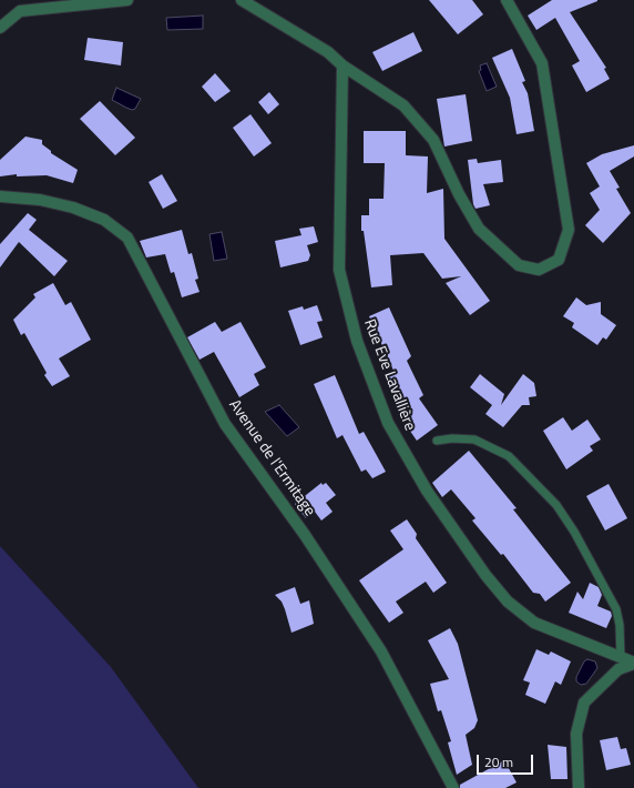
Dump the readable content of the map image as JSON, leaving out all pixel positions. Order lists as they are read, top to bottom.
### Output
{
  "streets": {
    "street": ["Rue Eve Lavallière", "Avenue de l'Ermitage"]
  },
  "scale_bar": "20 m"
}
